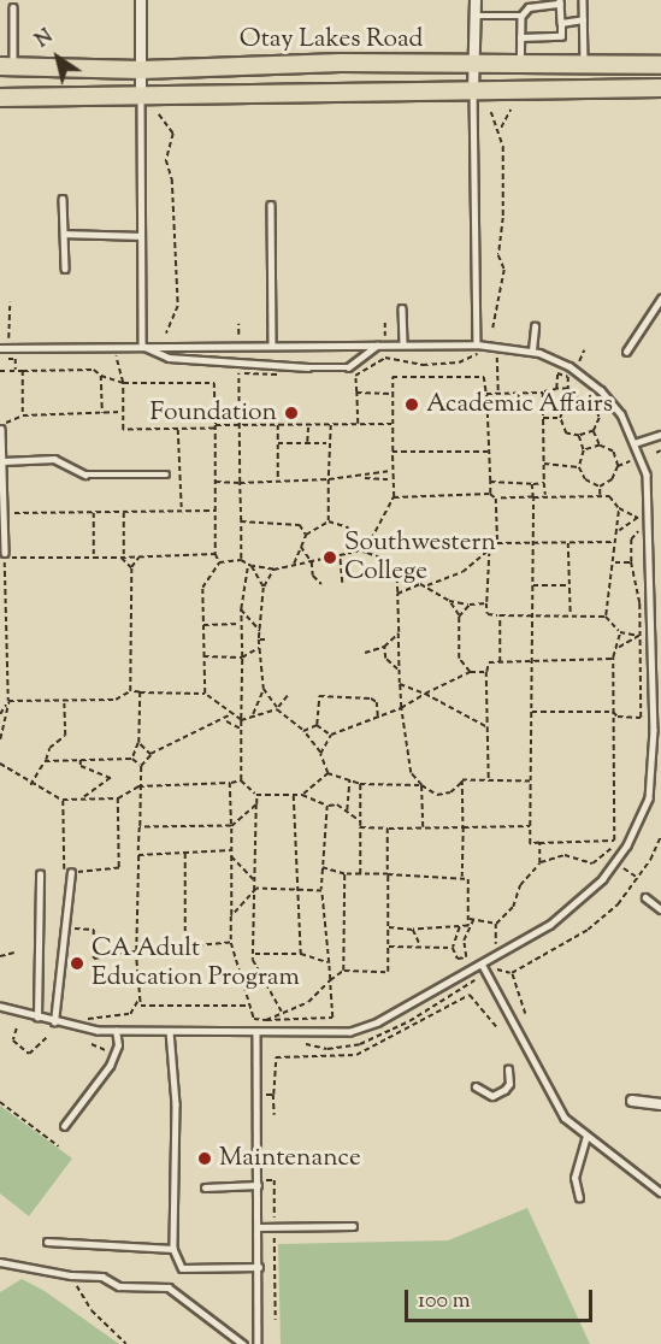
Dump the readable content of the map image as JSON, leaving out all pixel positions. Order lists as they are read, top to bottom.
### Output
{
  "streets": {
    "main road": ["Otay Lakes Road"]
  },
  "places": [
    "Academic Affairs",
    "Foundation",
    "Southwestern College",
    "CA Adult Education Program",
    "Maintenance"
  ],
  "scale_bar": "100 m",
  "north": "top left"
}
